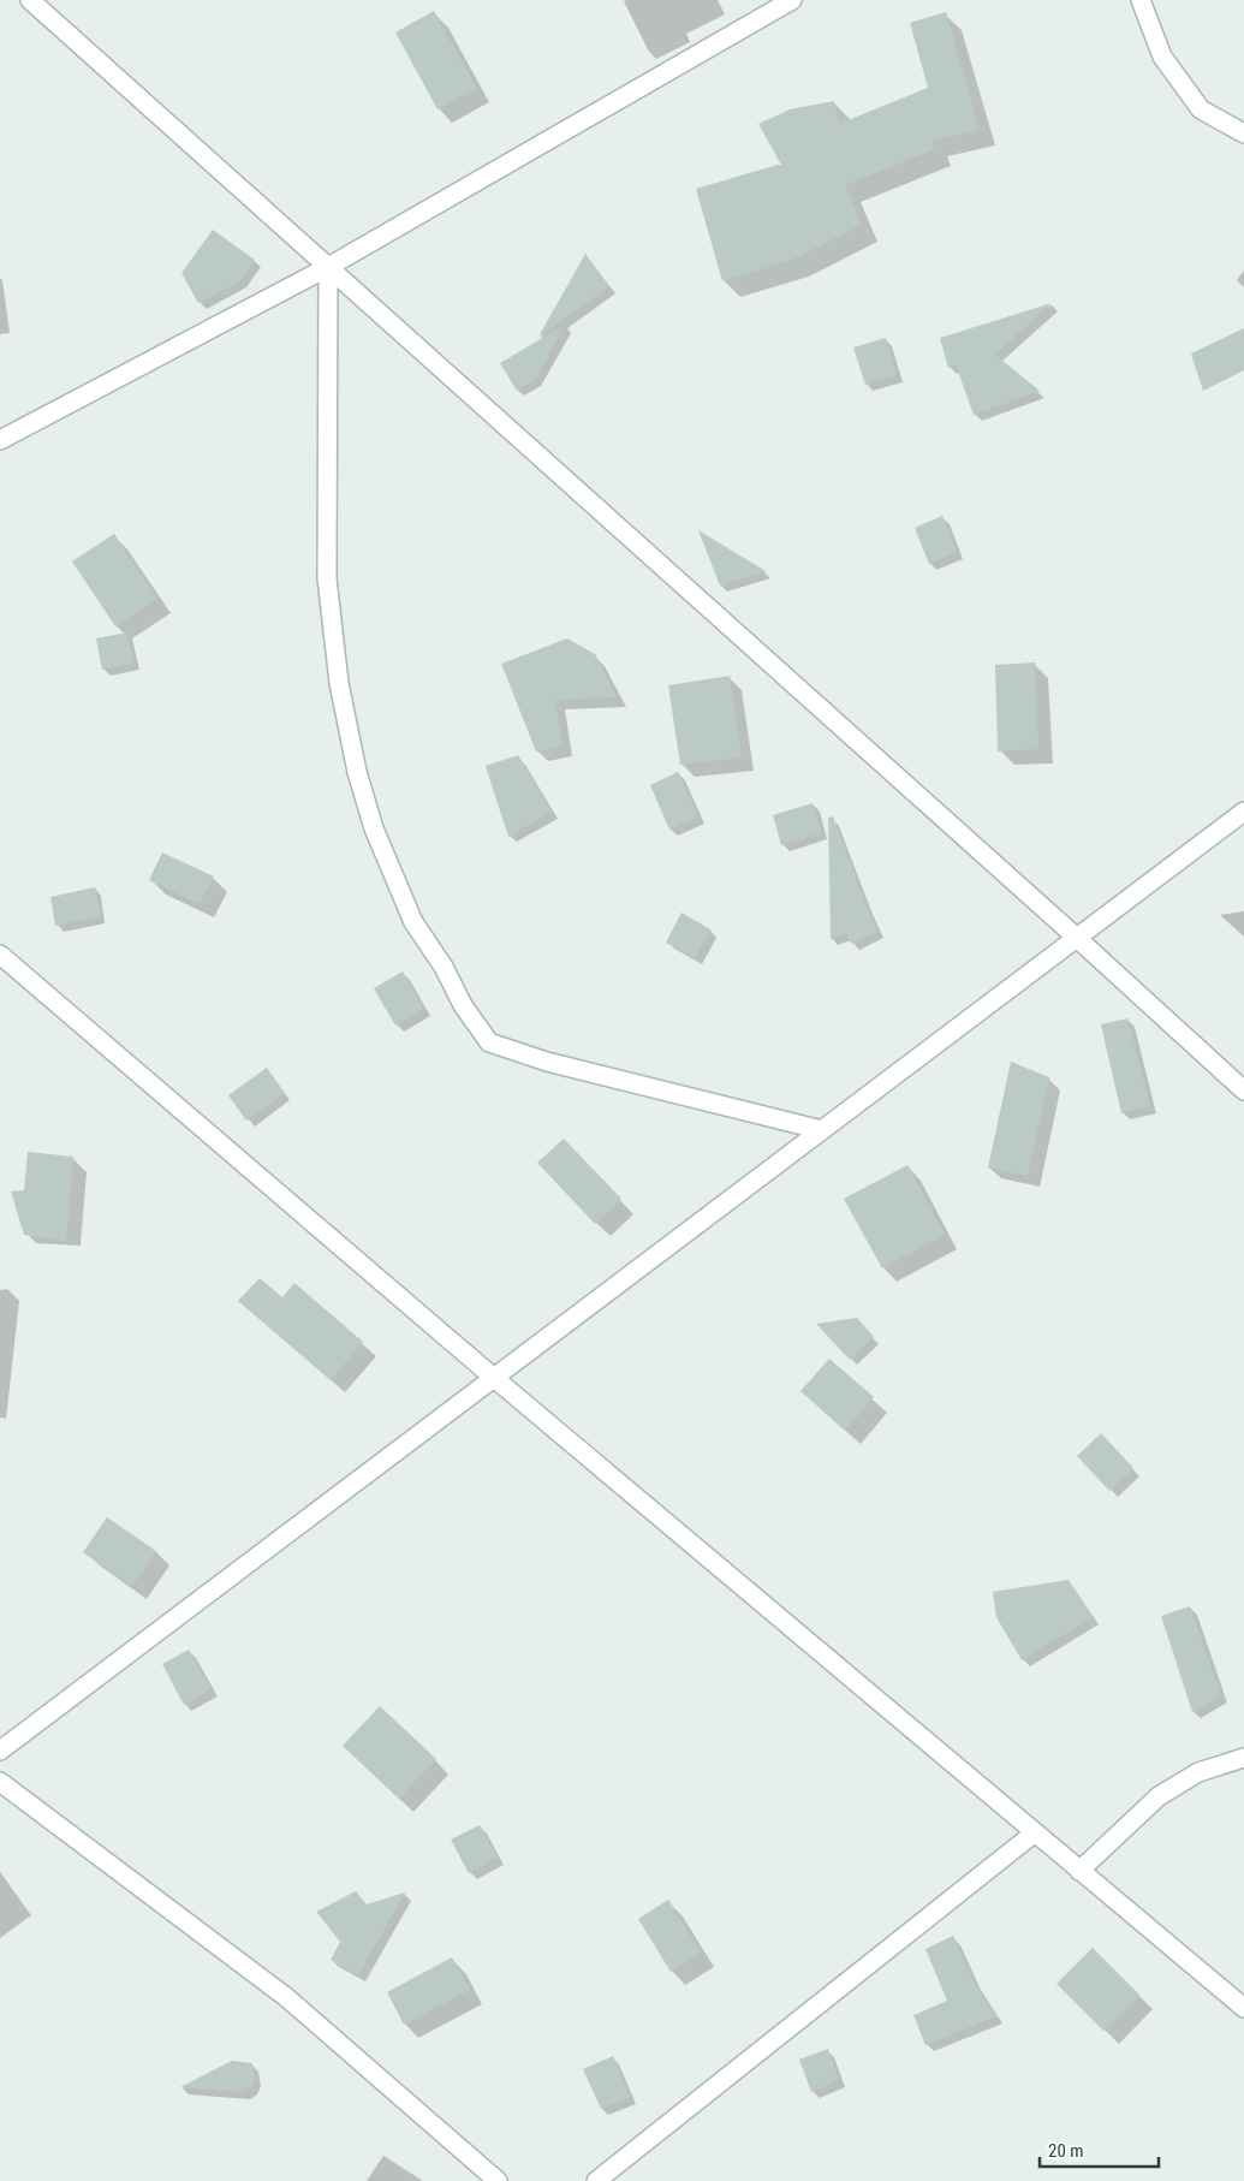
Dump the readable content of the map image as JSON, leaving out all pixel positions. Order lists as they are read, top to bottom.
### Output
{
  "scale_bar": "20 m"
}
